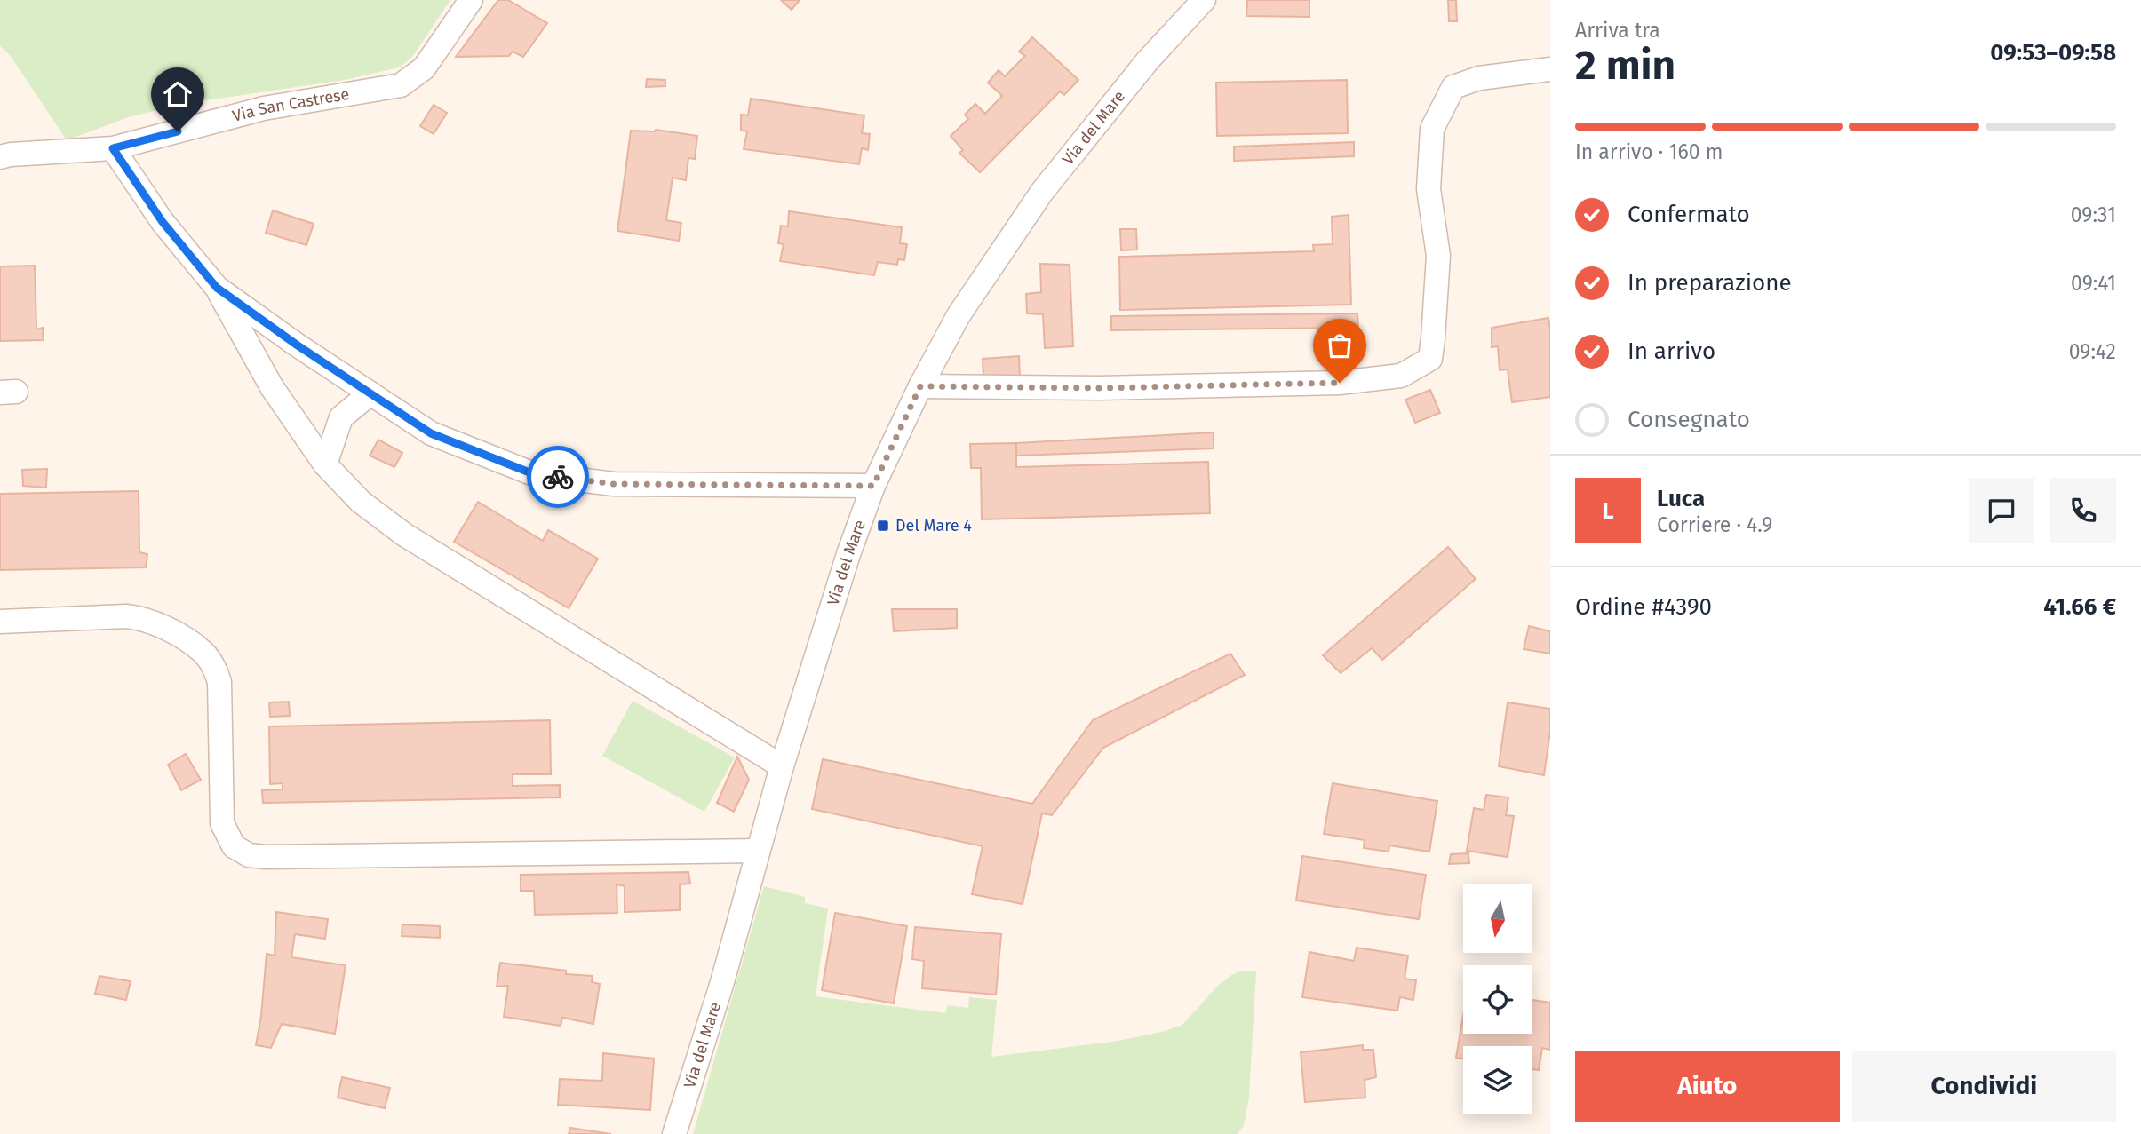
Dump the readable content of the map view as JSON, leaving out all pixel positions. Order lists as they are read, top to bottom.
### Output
{
  "streets": {
    "street": ["Via San Castrese", "Via del Mare"]
  },
  "places": {
    "transit": ["Del Mare 4"]
  },
  "north": "bottom",
  "page": {
    "heading": ["2 min", "Arriva tra", "09:53–09:58"],
    "panel": [
      "Luca",
      "Corriere · 4.9",
      "Ordine #4390",
      "41.66 €"
    ],
    "bar": "In arrivo · 160 m",
    "list": [
      ["Confermato", "09:31"],
      ["In preparazione", "09:41"],
      ["In arrivo", "09:42"],
      "Consegnato"
    ],
    "round": "L",
    "buttons": ["Aiuto", "Condividi"]
  }
}
